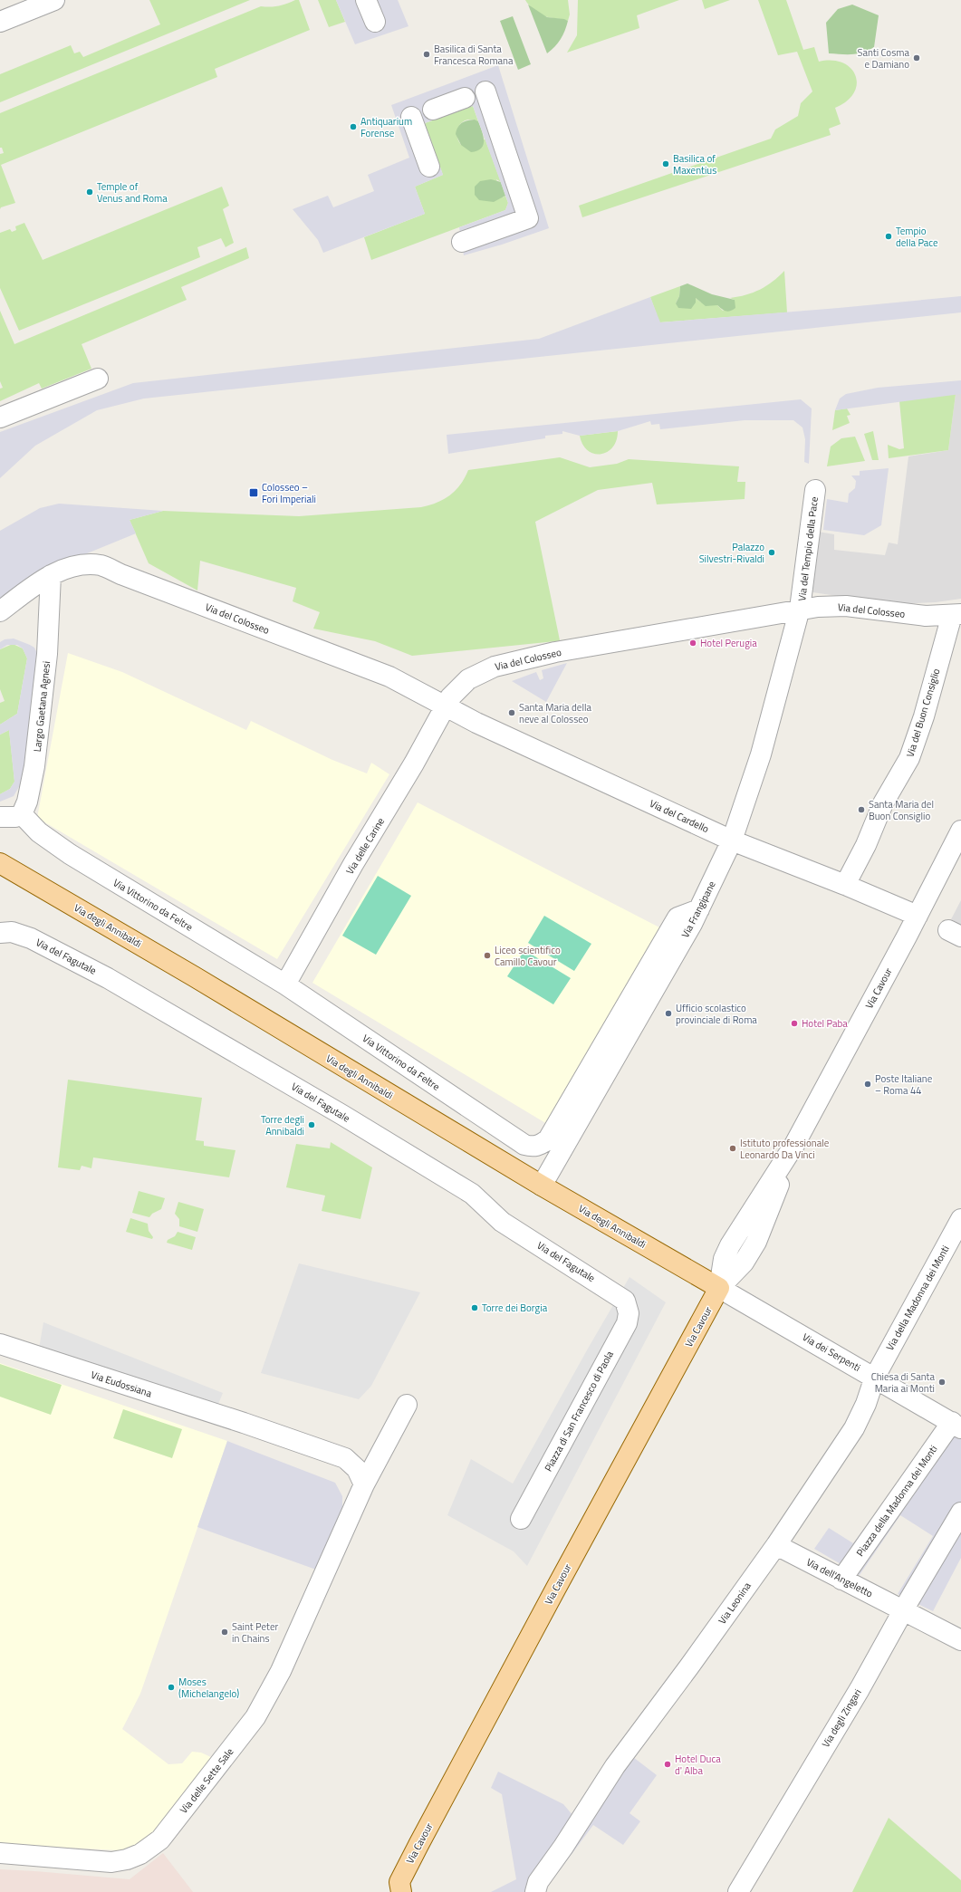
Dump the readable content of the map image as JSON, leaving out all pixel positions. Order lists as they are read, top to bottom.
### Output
{
  "streets": {
    "main road": ["Via degli Annibaldi", "Via Cavour"],
    "street": [
      "Via del Tempio della Pace",
      "Via del Colosseo",
      "Largo Gaetana Agnesi",
      "Via del Buon Consiglio",
      "Via del Cardello",
      "Via delle Carine",
      "Via Vittorino da Feltre",
      "Via Frangipane",
      "Via del Fagutale",
      "Via della Madonna dei Monti",
      "Via dei Serpenti",
      "Via Eudossiana",
      "Piazza di San Francesco di Paola",
      "Piazza della Madonna dei Monti",
      "Via dell'Angeletto",
      "Via Leonina",
      "Via degli Zingari",
      "Via delle Sette Sale"
    ]
  },
  "crossings": [
    ["Via del Tempio della Pace", "Via del Colosseo"],
    ["Via del Tempio della Pace", "Via Frangipane"],
    ["Via del Colosseo", "Largo Gaetana Agnesi"],
    ["Via del Colosseo", "Via del Buon Consiglio"],
    ["Via del Colosseo", "Via del Cardello"],
    ["Via del Colosseo", "Via delle Carine"],
    ["Via del Colosseo", "Via Frangipane"],
    ["Largo Gaetana Agnesi", "Via Vittorino da Feltre"],
    ["Via del Buon Consiglio", "Via del Cardello"],
    ["Via del Cardello", "Via delle Carine"],
    ["Via del Cardello", "Via Frangipane"],
    ["Via del Cardello", "Via Cavour"],
    ["Via delle Carine", "Via Vittorino da Feltre"],
    ["Via Vittorino da Feltre", "Via Frangipane"],
    ["Via Frangipane", "Via degli Annibaldi"],
    ["Via degli Annibaldi", "Via Cavour"],
    ["Via degli Annibaldi", "Via dei Serpenti"],
    ["Via del Fagutale", "Piazza di San Francesco di Paola"],
    ["Via Cavour", "Via dei Serpenti"],
    ["Via della Madonna dei Monti", "Via dei Serpenti"],
    ["Via della Madonna dei Monti", "Via Leonina"],
    ["Via dei Serpenti", "Piazza della Madonna dei Monti"],
    ["Via dei Serpenti", "Via Leonina"],
    ["Via Eudossiana", "Via delle Sette Sale"],
    ["Piazza della Madonna dei Monti", "Via dell'Angeletto"],
    ["Via dell'Angeletto", "Via Leonina"],
    ["Via dell'Angeletto", "Via degli Zingari"]
  ],
  "places": {
    "other": [
      "Basilica di Santa Francesca Romana",
      "Santi Cosma e Damiano",
      "Antiquarium Forense",
      "Basilica of Maxentius",
      "Temple of Venus and Roma",
      "Tempio della Pace",
      "Palazzo Silvestri-Rivaldi",
      "Hotel Perugia",
      "Santa Maria della neve al Colosseo",
      "Santa Maria del Buon Consiglio",
      "Liceo scientifico Camillo Cavour",
      "Ufficio scolastico provinciale di Roma",
      "Hotel Paba",
      "Poste Italiane – Roma 44",
      "Torre degli Annibaldi",
      "Istituto professionale Leonardo Da Vinci",
      "Torre dei Borgia",
      "Chiesa di Santa Maria ai Monti",
      "Saint Peter in Chains",
      "Moses (Michelangelo)",
      "Hotel Duca d' Alba"
    ],
    "transit": ["Colosseo – Fori Imperiali"]
  }
}
